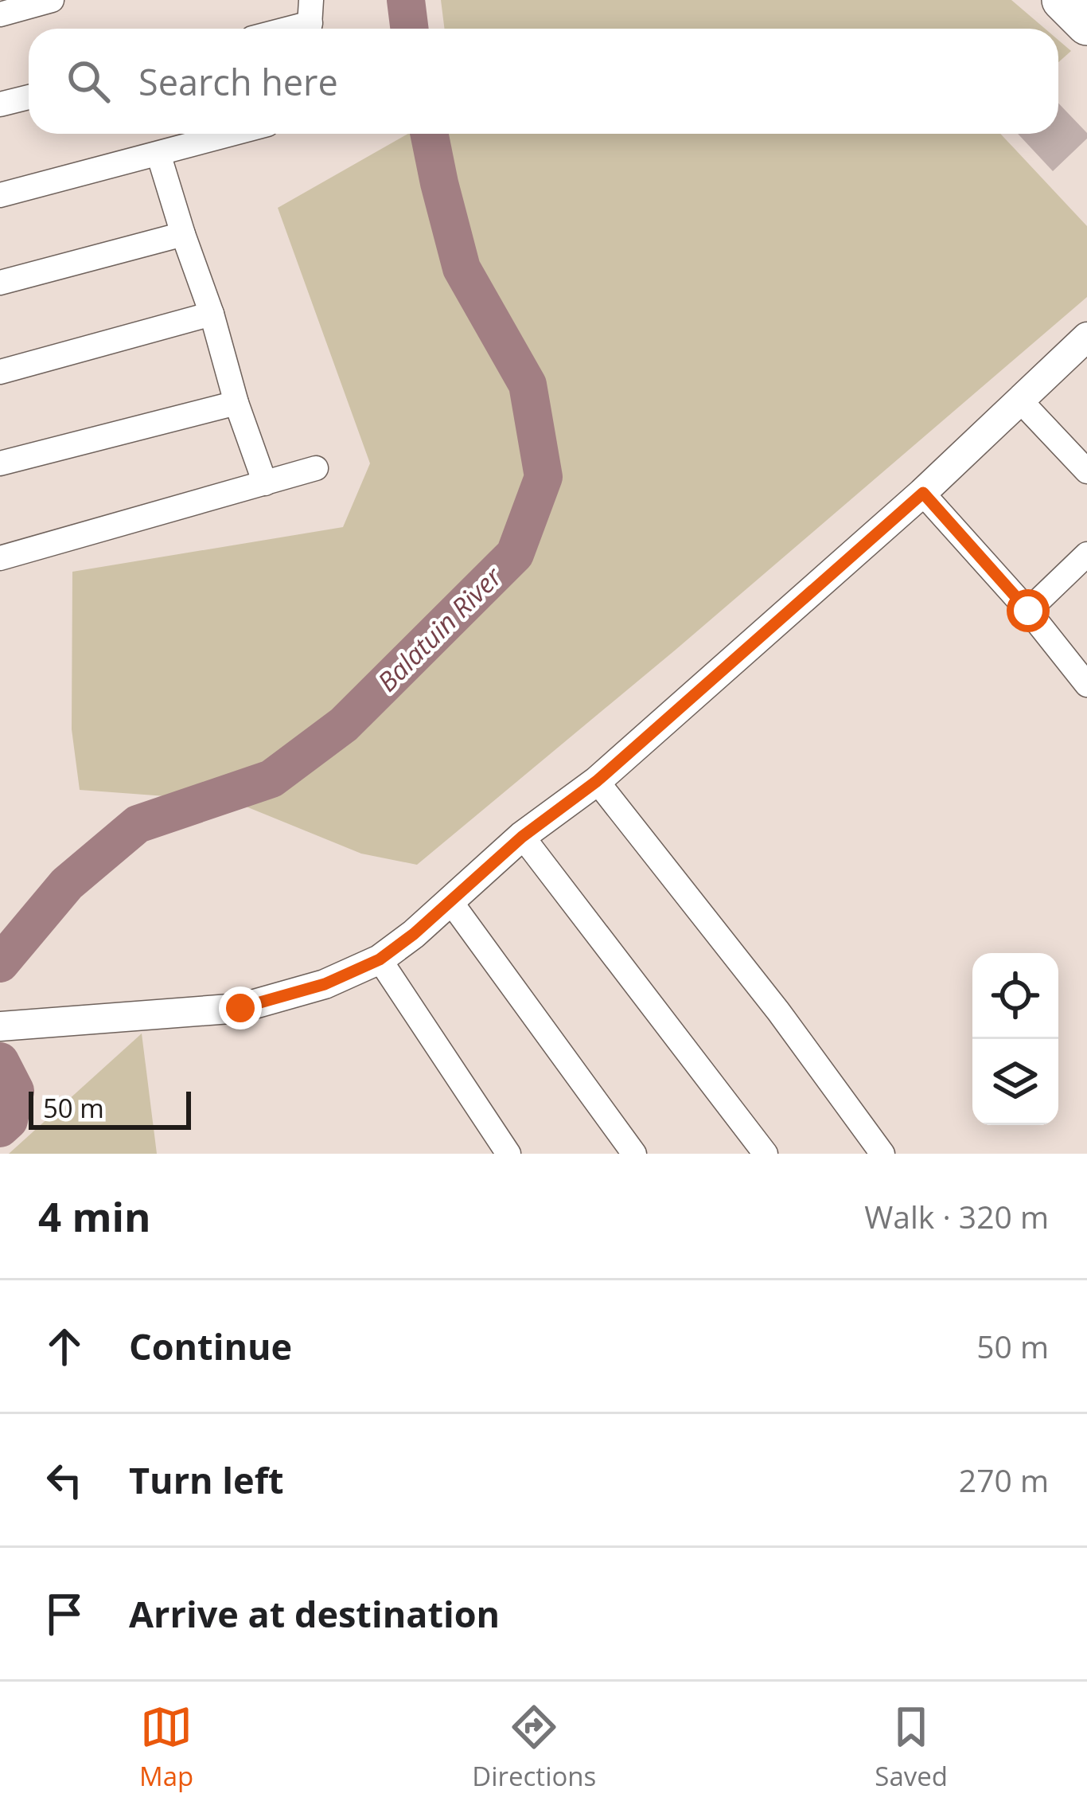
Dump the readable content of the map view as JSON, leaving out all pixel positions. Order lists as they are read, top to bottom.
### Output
{
  "water": ["Balatuin River"],
  "scale_bar": "50 m",
  "page": {
    "search": "Search here",
    "scale": "50 m",
    "heading": ["4 min", "Walk · 320 m"],
    "list": [
      ["Continue", "50 m"],
      ["Turn left", "270 m"],
      "Arrive at destination"
    ],
    "nav": ["Map", "Directions", "Saved"]
  }
}
